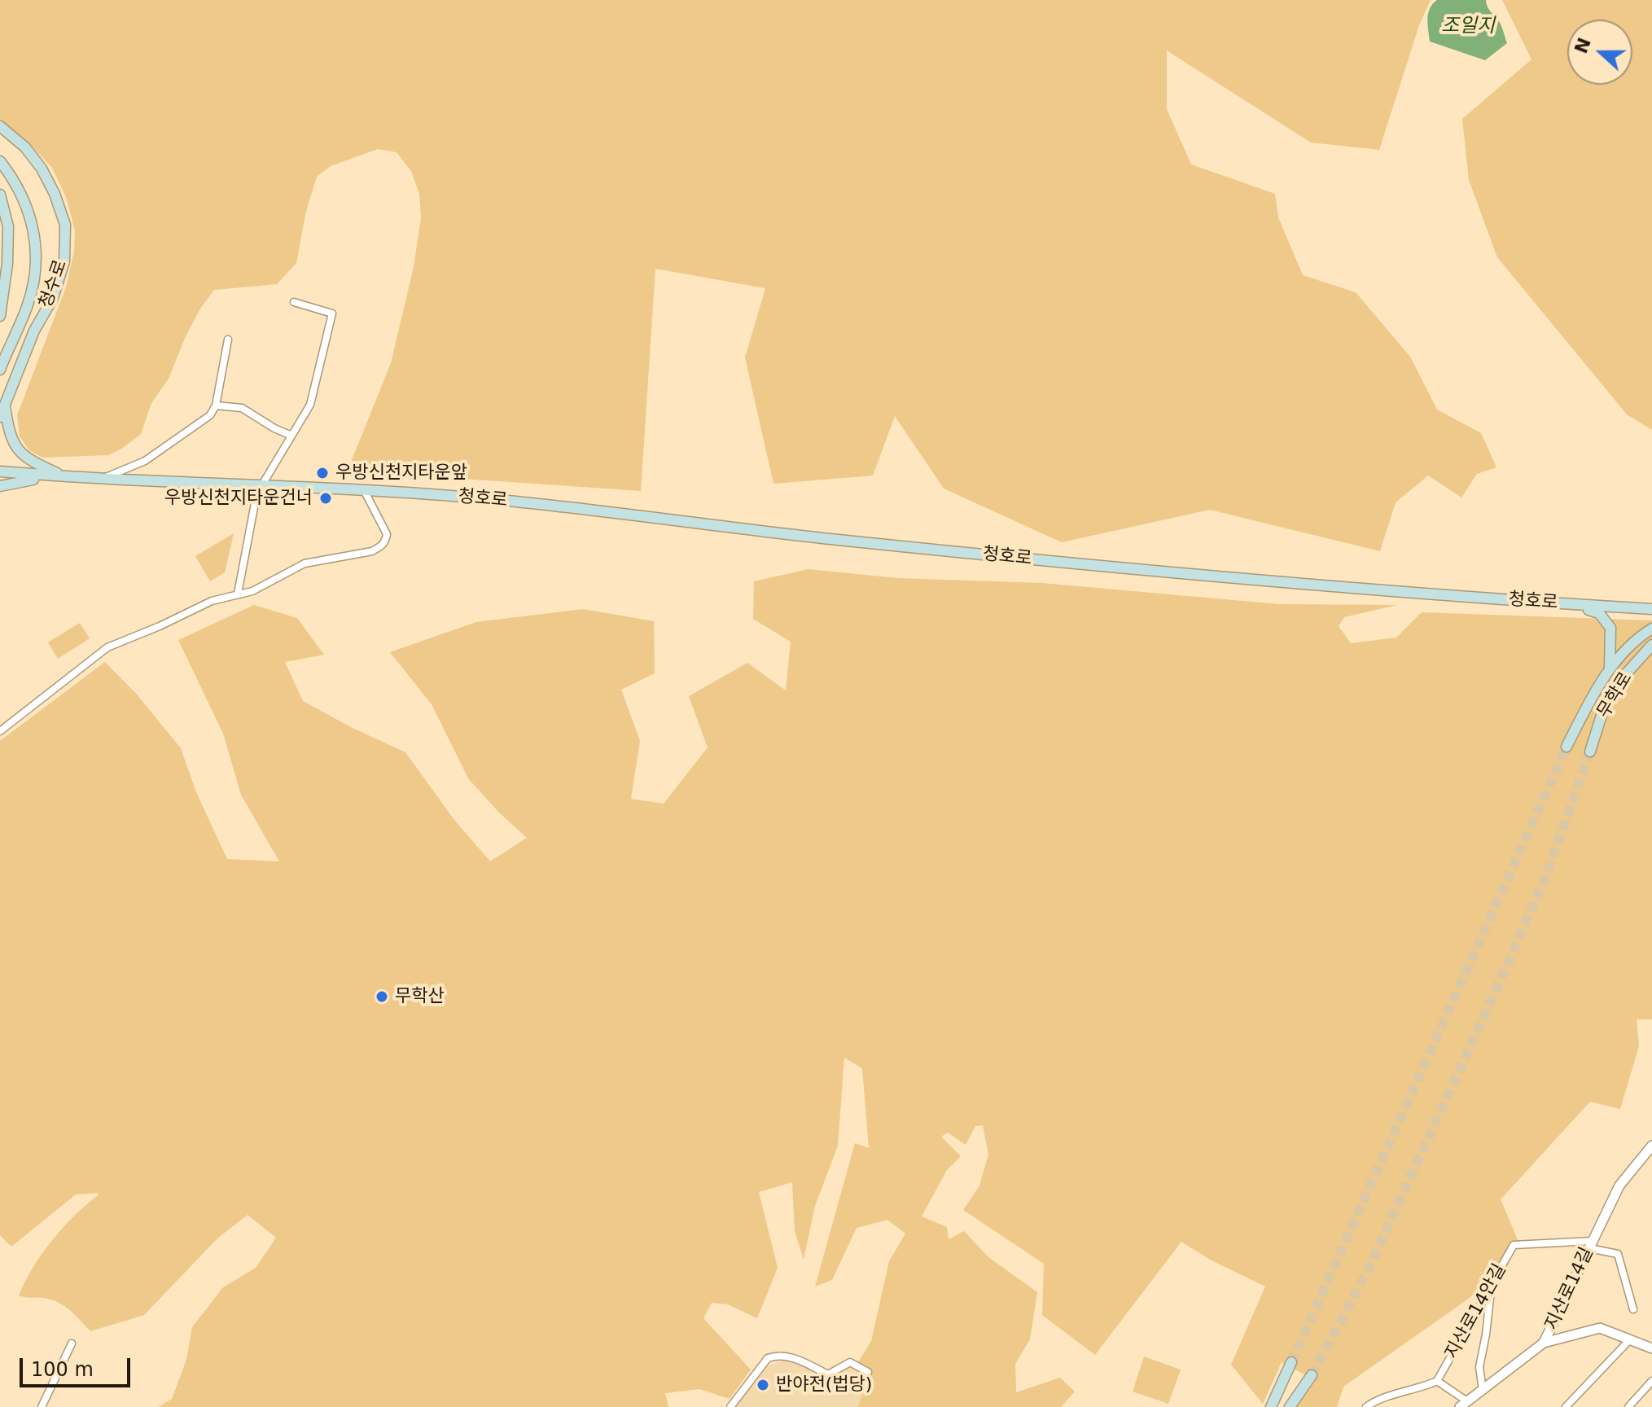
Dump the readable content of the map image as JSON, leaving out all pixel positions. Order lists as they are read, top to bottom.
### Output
{
  "streets": {
    "main road": ["청수로", "청호로", "무학로"],
    "street": ["지산로14길", "지산로14안길"]
  },
  "crossings": [
    ["지산로14길", "지산로14안길"]
  ],
  "water": ["조일지"],
  "places": [
    "우방신천지타운앞",
    "우방신천지타운건너",
    "무학산",
    "반야전(법당)"
  ],
  "scale_bar": "100 m",
  "north": "left"
}
